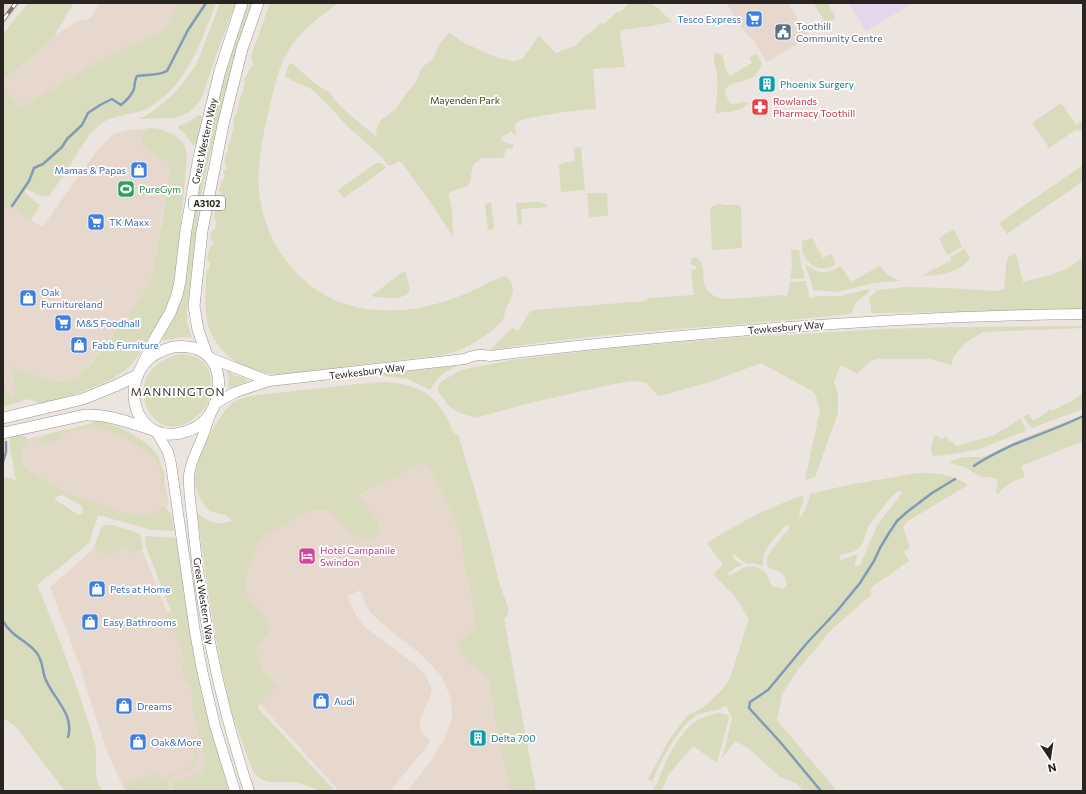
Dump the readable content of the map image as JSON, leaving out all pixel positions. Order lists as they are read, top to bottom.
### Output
{
  "streets": {
    "main road": ["Great Western Way", "A3102", "Tewkesbury Way"]
  },
  "crossings": [
    ["Great Western Way", "Tewkesbury Way"]
  ],
  "districts": ["MANNINGTON"],
  "parks": ["Mayenden Park"],
  "places": {
    "supermarket": ["Tesco Express", "TK Maxx", "M&S Foodhall"],
    "public building": ["Toothill Community Centre"],
    "building": ["Phoenix Surgery", "Delta 700"],
    "pharmacy": ["Rowlands Pharmacy Toothill"],
    "shop": [
      "Mamas & Papas",
      "Oak Furnitureland",
      "Fabb Furniture",
      "Pets at Home",
      "Easy Bathrooms",
      "Audi",
      "Dreams",
      "Oak&More"
    ],
    "sports": ["PureGym"],
    "hotel": ["Hotel Campanile Swindon"]
  },
  "north": "bottom"
}
